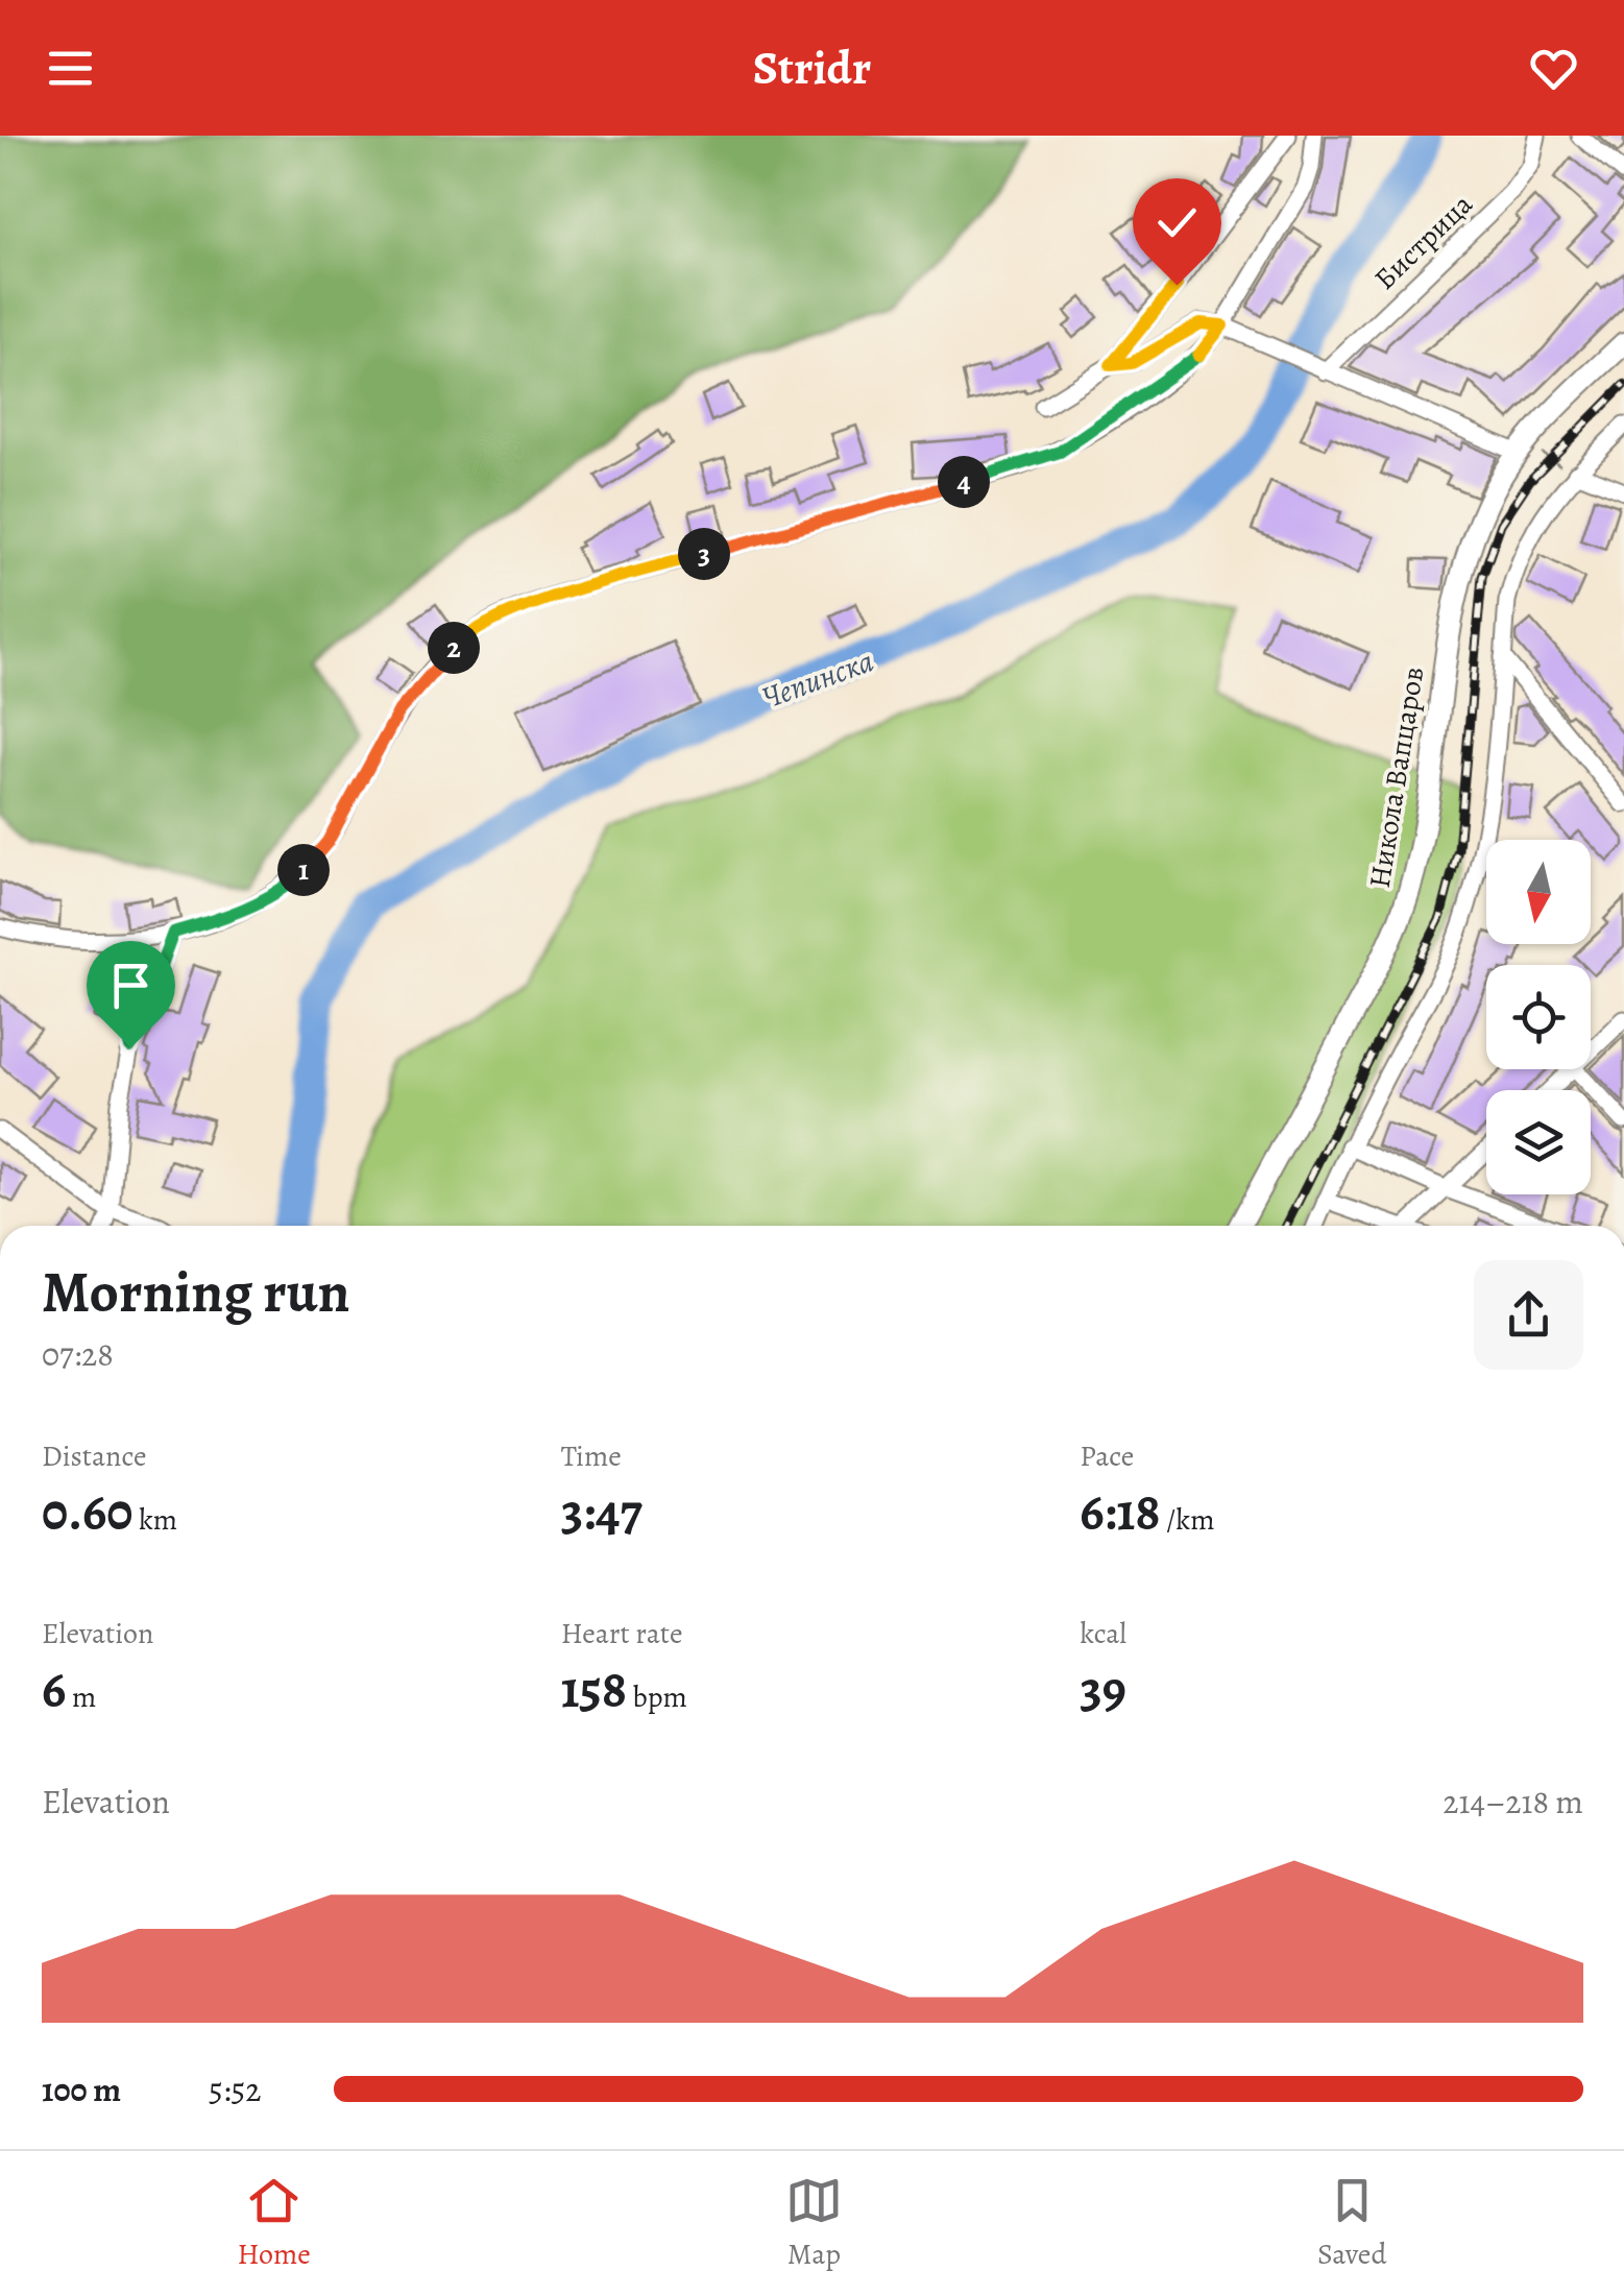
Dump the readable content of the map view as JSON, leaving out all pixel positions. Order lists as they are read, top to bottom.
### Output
{
  "streets": {
    "street": ["Бистрица", "Никола Вапцаров"]
  },
  "water": ["Чепинска"],
  "north": "bottom",
  "page": {
    "header": "Stridr",
    "pins": [
      "4",
      "3",
      "2",
      "1"
    ],
    "heading": ["Morning run", "07:28"],
    "stats": [
      ["Distance", "0.60 km"],
      ["Time", "3:47"],
      ["Pace", "6:18 /km"],
      ["Elevation", "6 m"],
      ["Heart rate", "158 bpm"],
      ["kcal", "39"]
    ],
    "chart": ["Elevation", "214–218 m"],
    "list": [
      {
        "name": "100 m",
        "note": "5:52"
      }
    ],
    "tabs": ["Home", "Map", "Saved"]
  }
}
